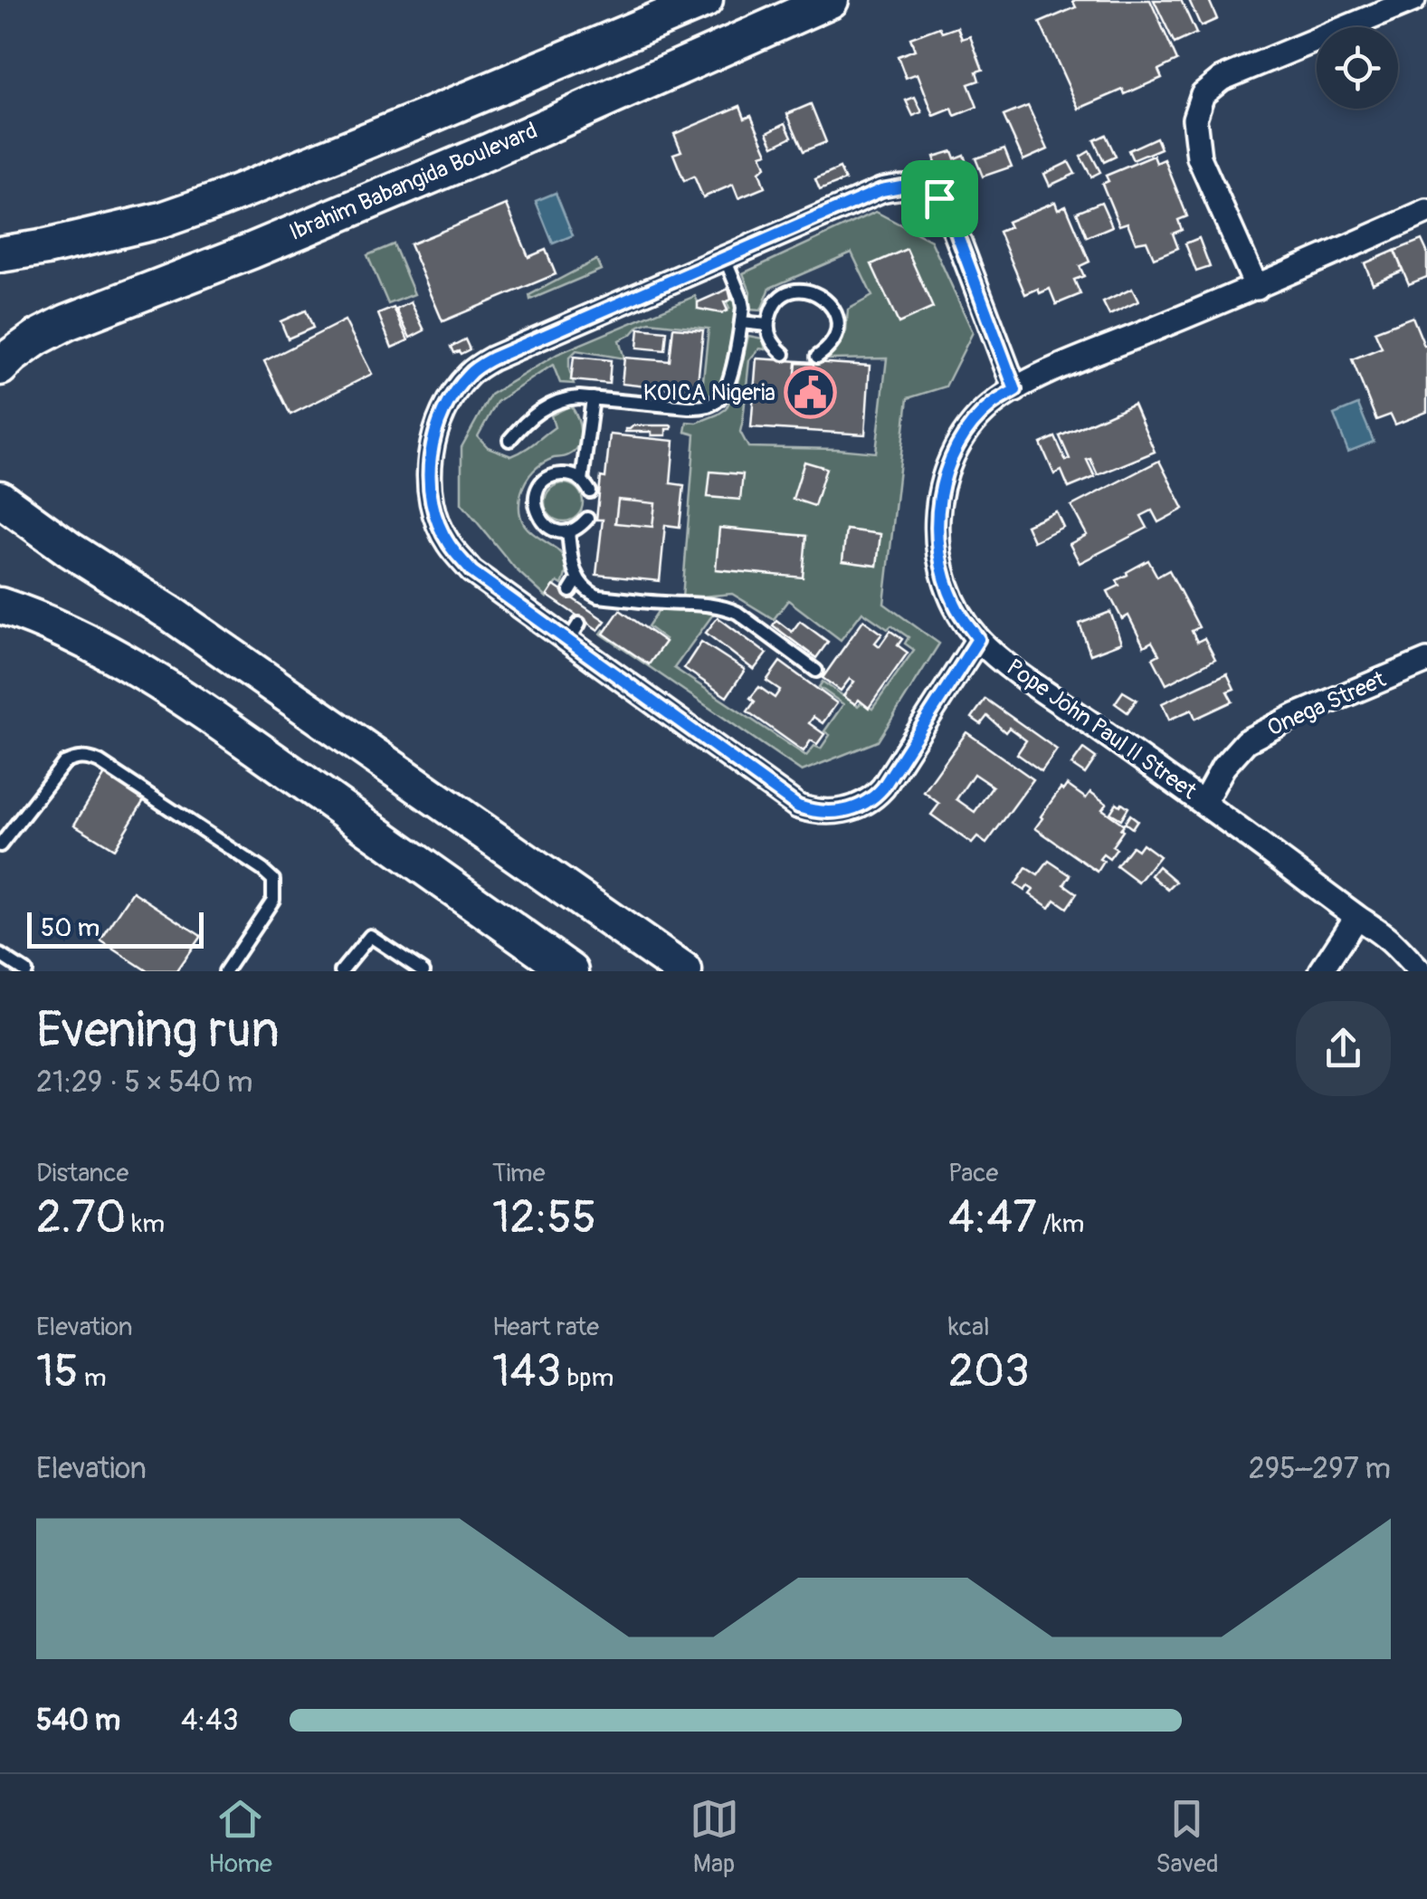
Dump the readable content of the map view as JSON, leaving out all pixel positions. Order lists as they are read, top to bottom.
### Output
{
  "streets": {
    "street": ["Ibrahim Babangida Boulevard", "Onega Street", "Pope John Paul II Street"]
  },
  "crossings": [
    ["Onega Street", "Pope John Paul II Street"]
  ],
  "places": {
    "public building": ["KOICA Nigeria"]
  },
  "scale_bar": "50 m",
  "page": {
    "scale": "50 m",
    "heading": ["Evening run", "21:29 · 5 × 540 m"],
    "stats": [
      ["Distance", "2.70 km"],
      ["Time", "12:55"],
      ["Pace", "4:47 /km"],
      ["Elevation", "15 m"],
      ["Heart rate", "143 bpm"],
      ["kcal", "203"]
    ],
    "chart": ["Elevation", "295–297 m"],
    "list": [
      {
        "name": "540 m",
        "note": "4:43"
      }
    ],
    "tabs": ["Home", "Map", "Saved"]
  }
}
